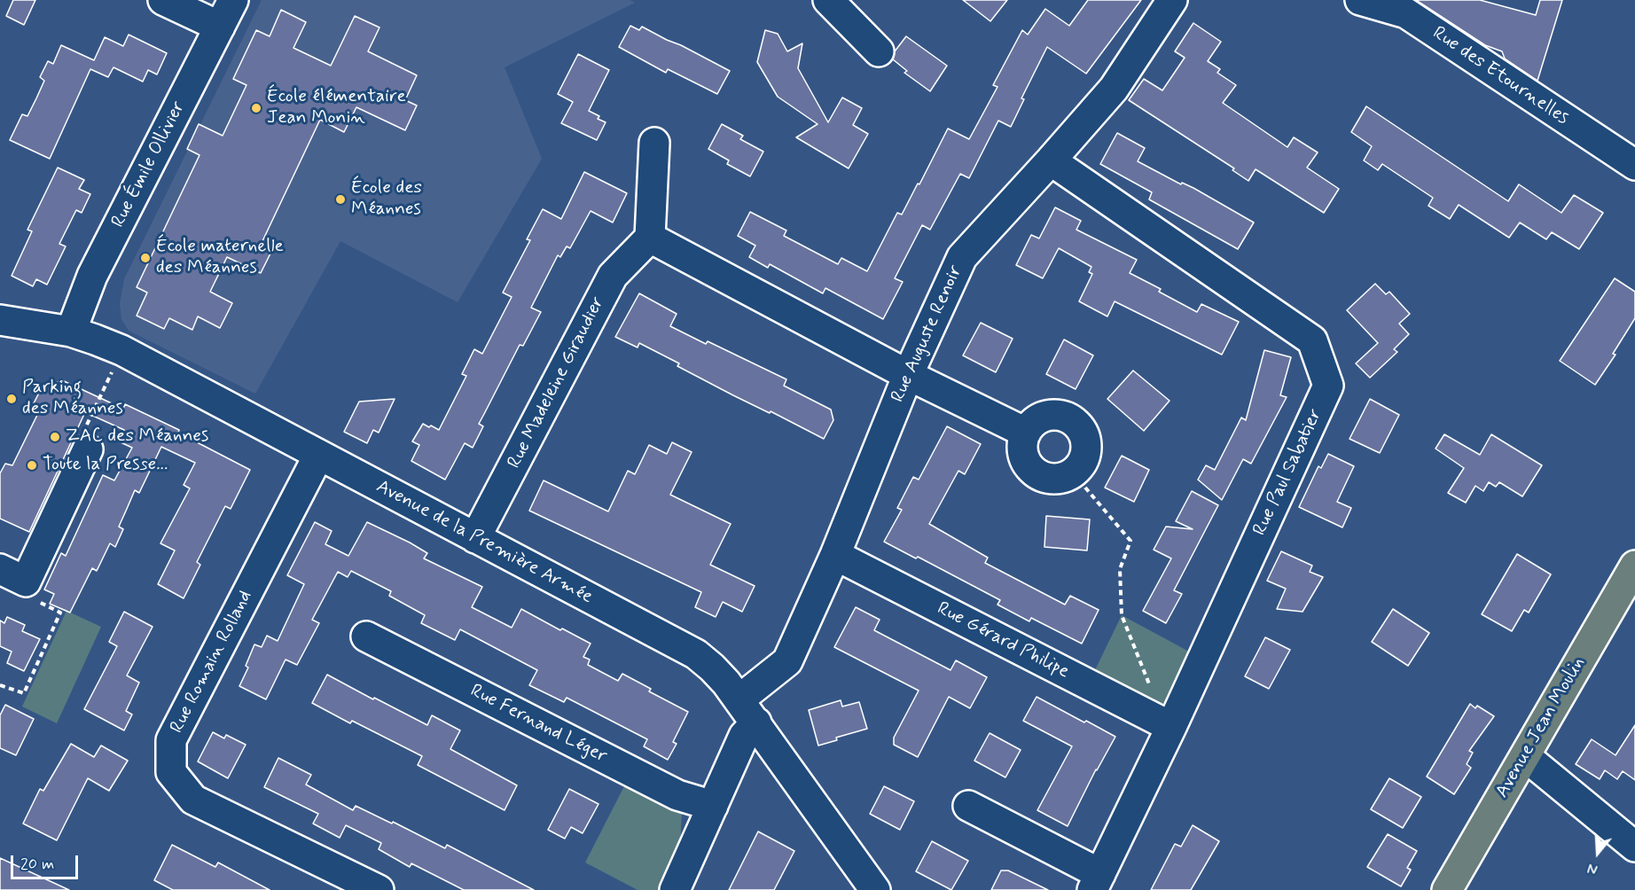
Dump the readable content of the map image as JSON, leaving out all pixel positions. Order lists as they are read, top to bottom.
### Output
{
  "streets": {
    "main road": ["Avenue Jean Moulin"],
    "street": [
      "Rue des Etournelles",
      "Rue Émile Ollivier",
      "Rue Auguste Renoir",
      "Rue Madeleine Giraudier",
      "Rue Paul Sabatier",
      "Avenue de la Première Armée",
      "Rue Gérard Philipe",
      "Rue Romain Rolland",
      "Rue Fernand Léger"
    ]
  },
  "crossings": [
    ["Rue Émile Ollivier", "Avenue de la Première Armée"],
    ["Rue Auguste Renoir", "Rue Paul Sabatier"],
    ["Rue Auguste Renoir", "Avenue de la Première Armée"],
    ["Rue Auguste Renoir", "Rue Gérard Philipe"],
    ["Rue Madeleine Giraudier", "Avenue de la Première Armée"],
    ["Rue Paul Sabatier", "Rue Gérard Philipe"],
    ["Avenue de la Première Armée", "Rue Romain Rolland"]
  ],
  "places": [
    "École élémentaire Jean Monin",
    "École des Méannes",
    "École maternelle des Méannes",
    "Parking des Méannes",
    "ZAC des Méannes",
    "Toute la Presse..."
  ],
  "scale_bar": "20 m",
  "north": "bottom"
}
